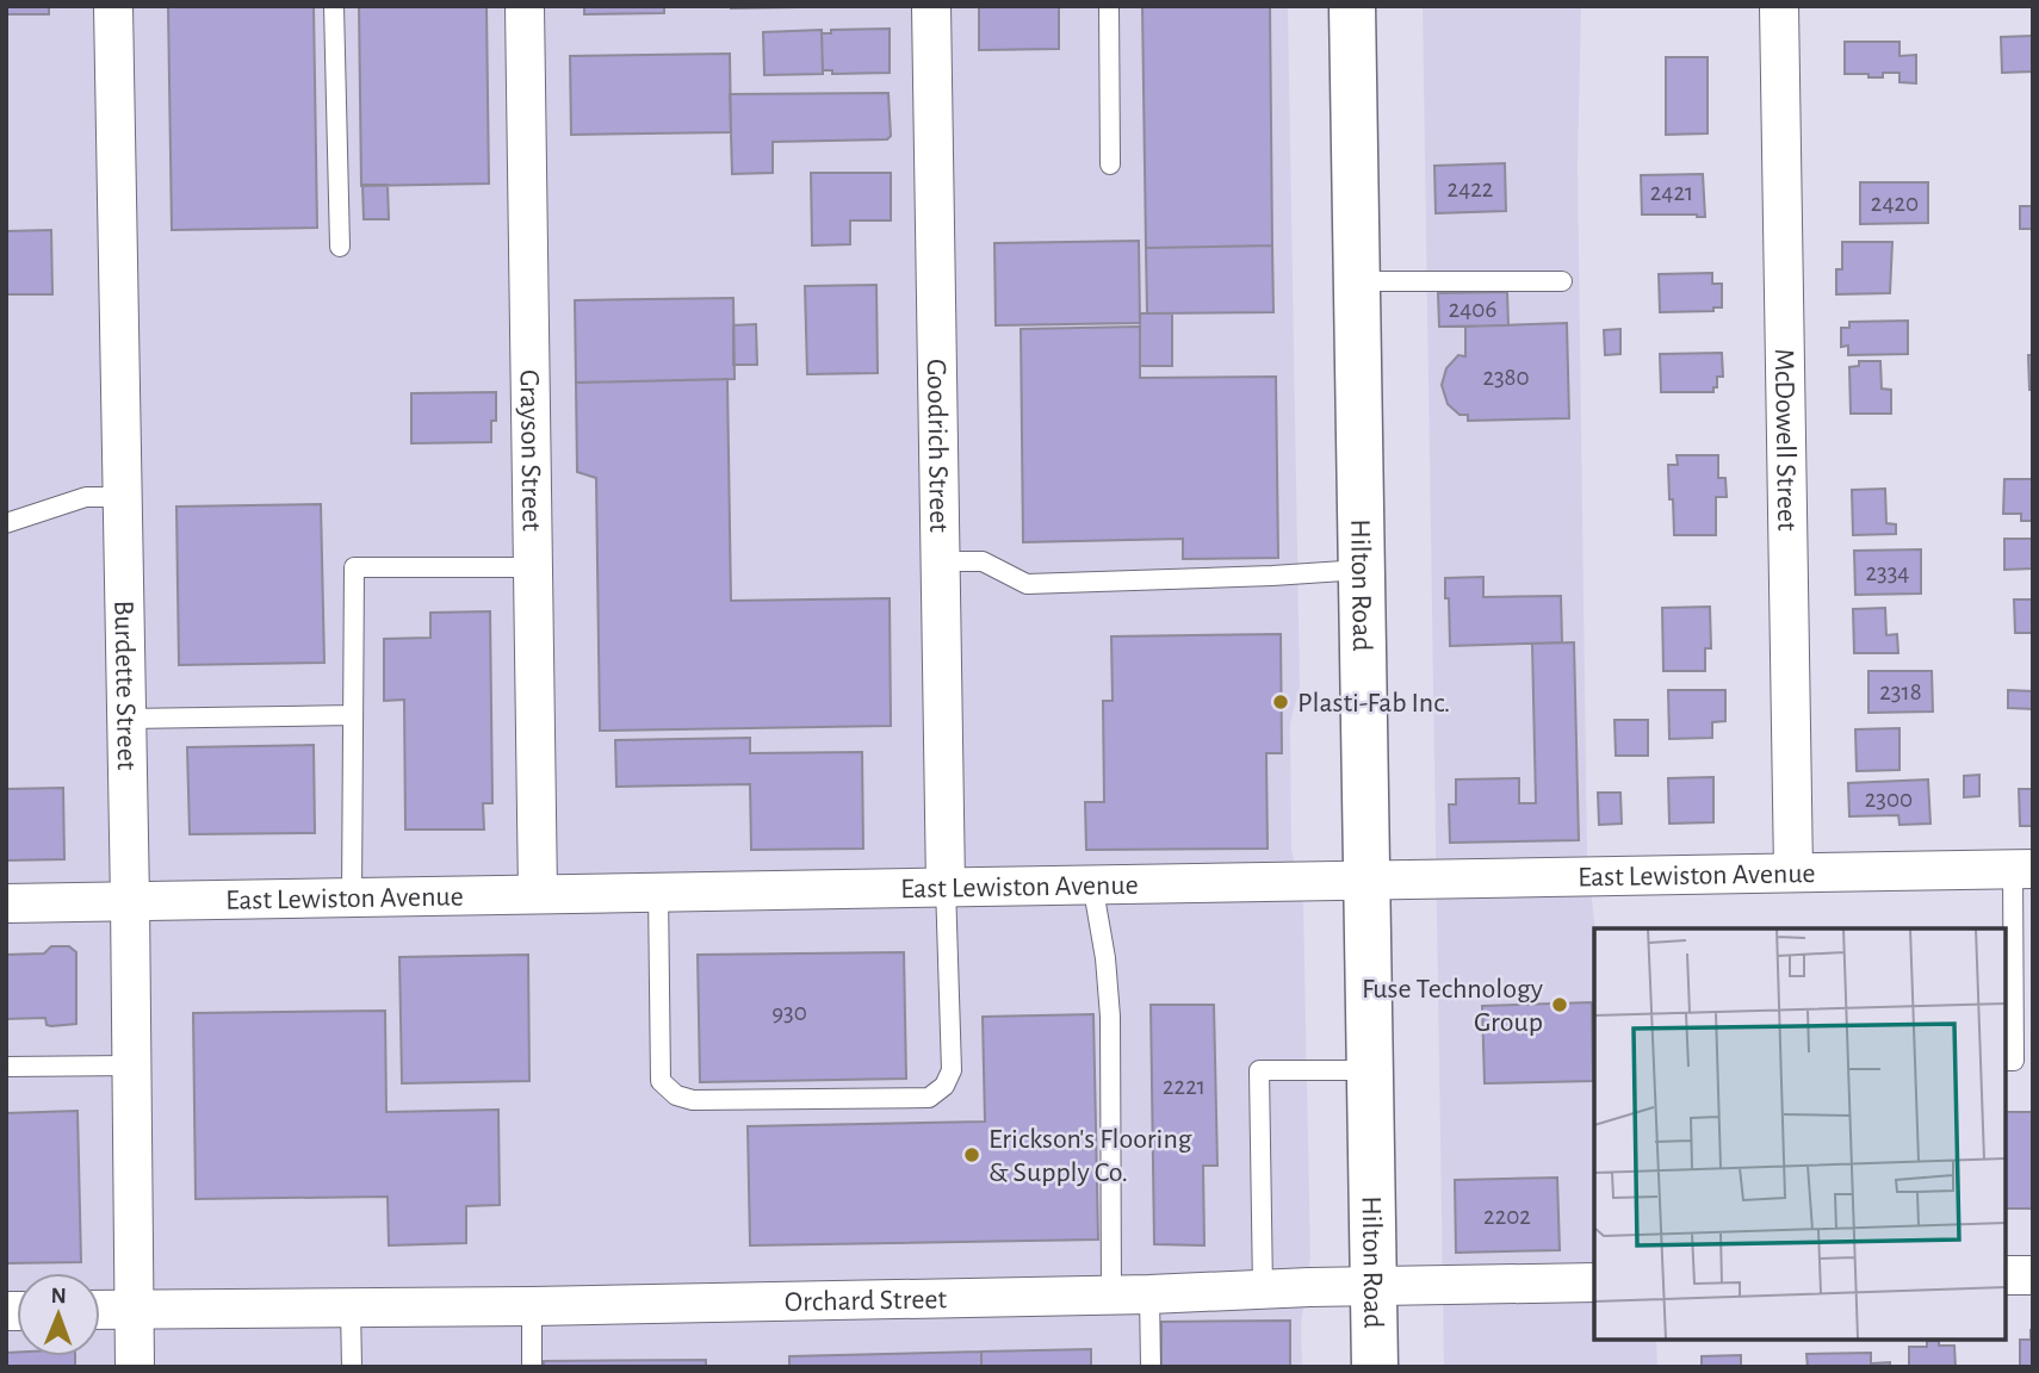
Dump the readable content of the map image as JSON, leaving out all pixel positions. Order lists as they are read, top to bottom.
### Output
{
  "streets": {
    "street": [
      "McDowell Street",
      "Goodrich Street",
      "Grayson Street",
      "Hilton Road",
      "Burdette Street",
      "East Lewiston Avenue",
      "Orchard Street"
    ]
  },
  "crossings": [
    ["McDowell Street", "East Lewiston Avenue"],
    ["Goodrich Street", "East Lewiston Avenue"],
    ["Grayson Street", "East Lewiston Avenue"],
    ["Hilton Road", "East Lewiston Avenue"],
    ["Hilton Road", "Orchard Street"],
    ["Burdette Street", "East Lewiston Avenue"],
    ["Burdette Street", "Orchard Street"]
  ],
  "places": ["Plasti-Fab Inc.", "Fuse Technology Group", "Erickson's Flooring & Supply Co."],
  "house_numbers": [
    "2422",
    "2421",
    "2420",
    "2406",
    "2380",
    "2334",
    "2318",
    "2300",
    "930",
    "2221",
    "2202"
  ],
  "north": "top"
}
